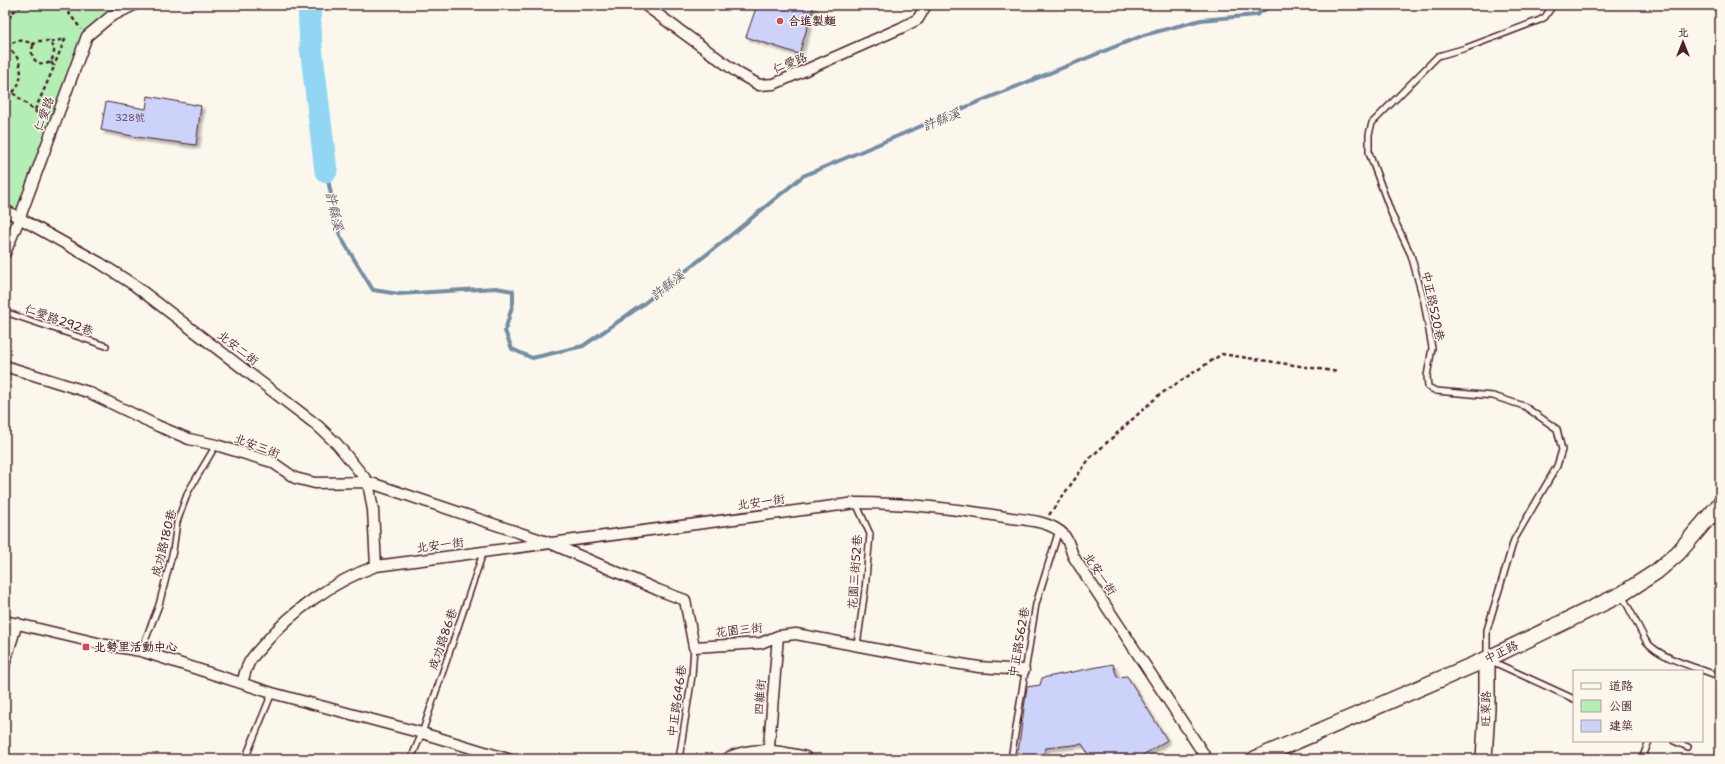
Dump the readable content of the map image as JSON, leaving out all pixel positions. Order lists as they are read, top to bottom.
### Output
{
  "streets": {
    "main road": ["中正路", "旺萊路"],
    "street": [
      "仁愛路",
      "北安二街",
      "北安三街",
      "北安一街",
      "花園三街",
      "四維街"
    ],
    "lane": [
      "中正路520巷",
      "仁愛路292巷",
      "成功路180巷",
      "花園三街52巷",
      "成功路86巷",
      "中正路562巷",
      "中正路646巷"
    ]
  },
  "crossings": [
    ["仁愛路", "北安二街"],
    ["中正路520巷", "中正路"],
    ["中正路520巷", "旺萊路"],
    ["北安二街", "北安三街"],
    ["北安二街", "北安一街"],
    ["北安三街", "北安一街"],
    ["北安三街", "成功路180巷"],
    ["北安一街", "花園三街52巷"],
    ["北安一街", "成功路86巷"],
    ["北安一街", "中正路562巷"],
    ["花園三街52巷", "花園三街"],
    ["花園三街", "中正路562巷"],
    ["花園三街", "四維街"],
    ["花園三街", "中正路646巷"],
    ["中正路", "旺萊路"]
  ],
  "water": ["許縣溪"],
  "places": {
    "other": ["合進製麵"],
    "transit": ["北勢里活動中心"]
  },
  "house_numbers": ["328號"],
  "legend": ["道路", "公園", "建築"],
  "north": "top"
}
